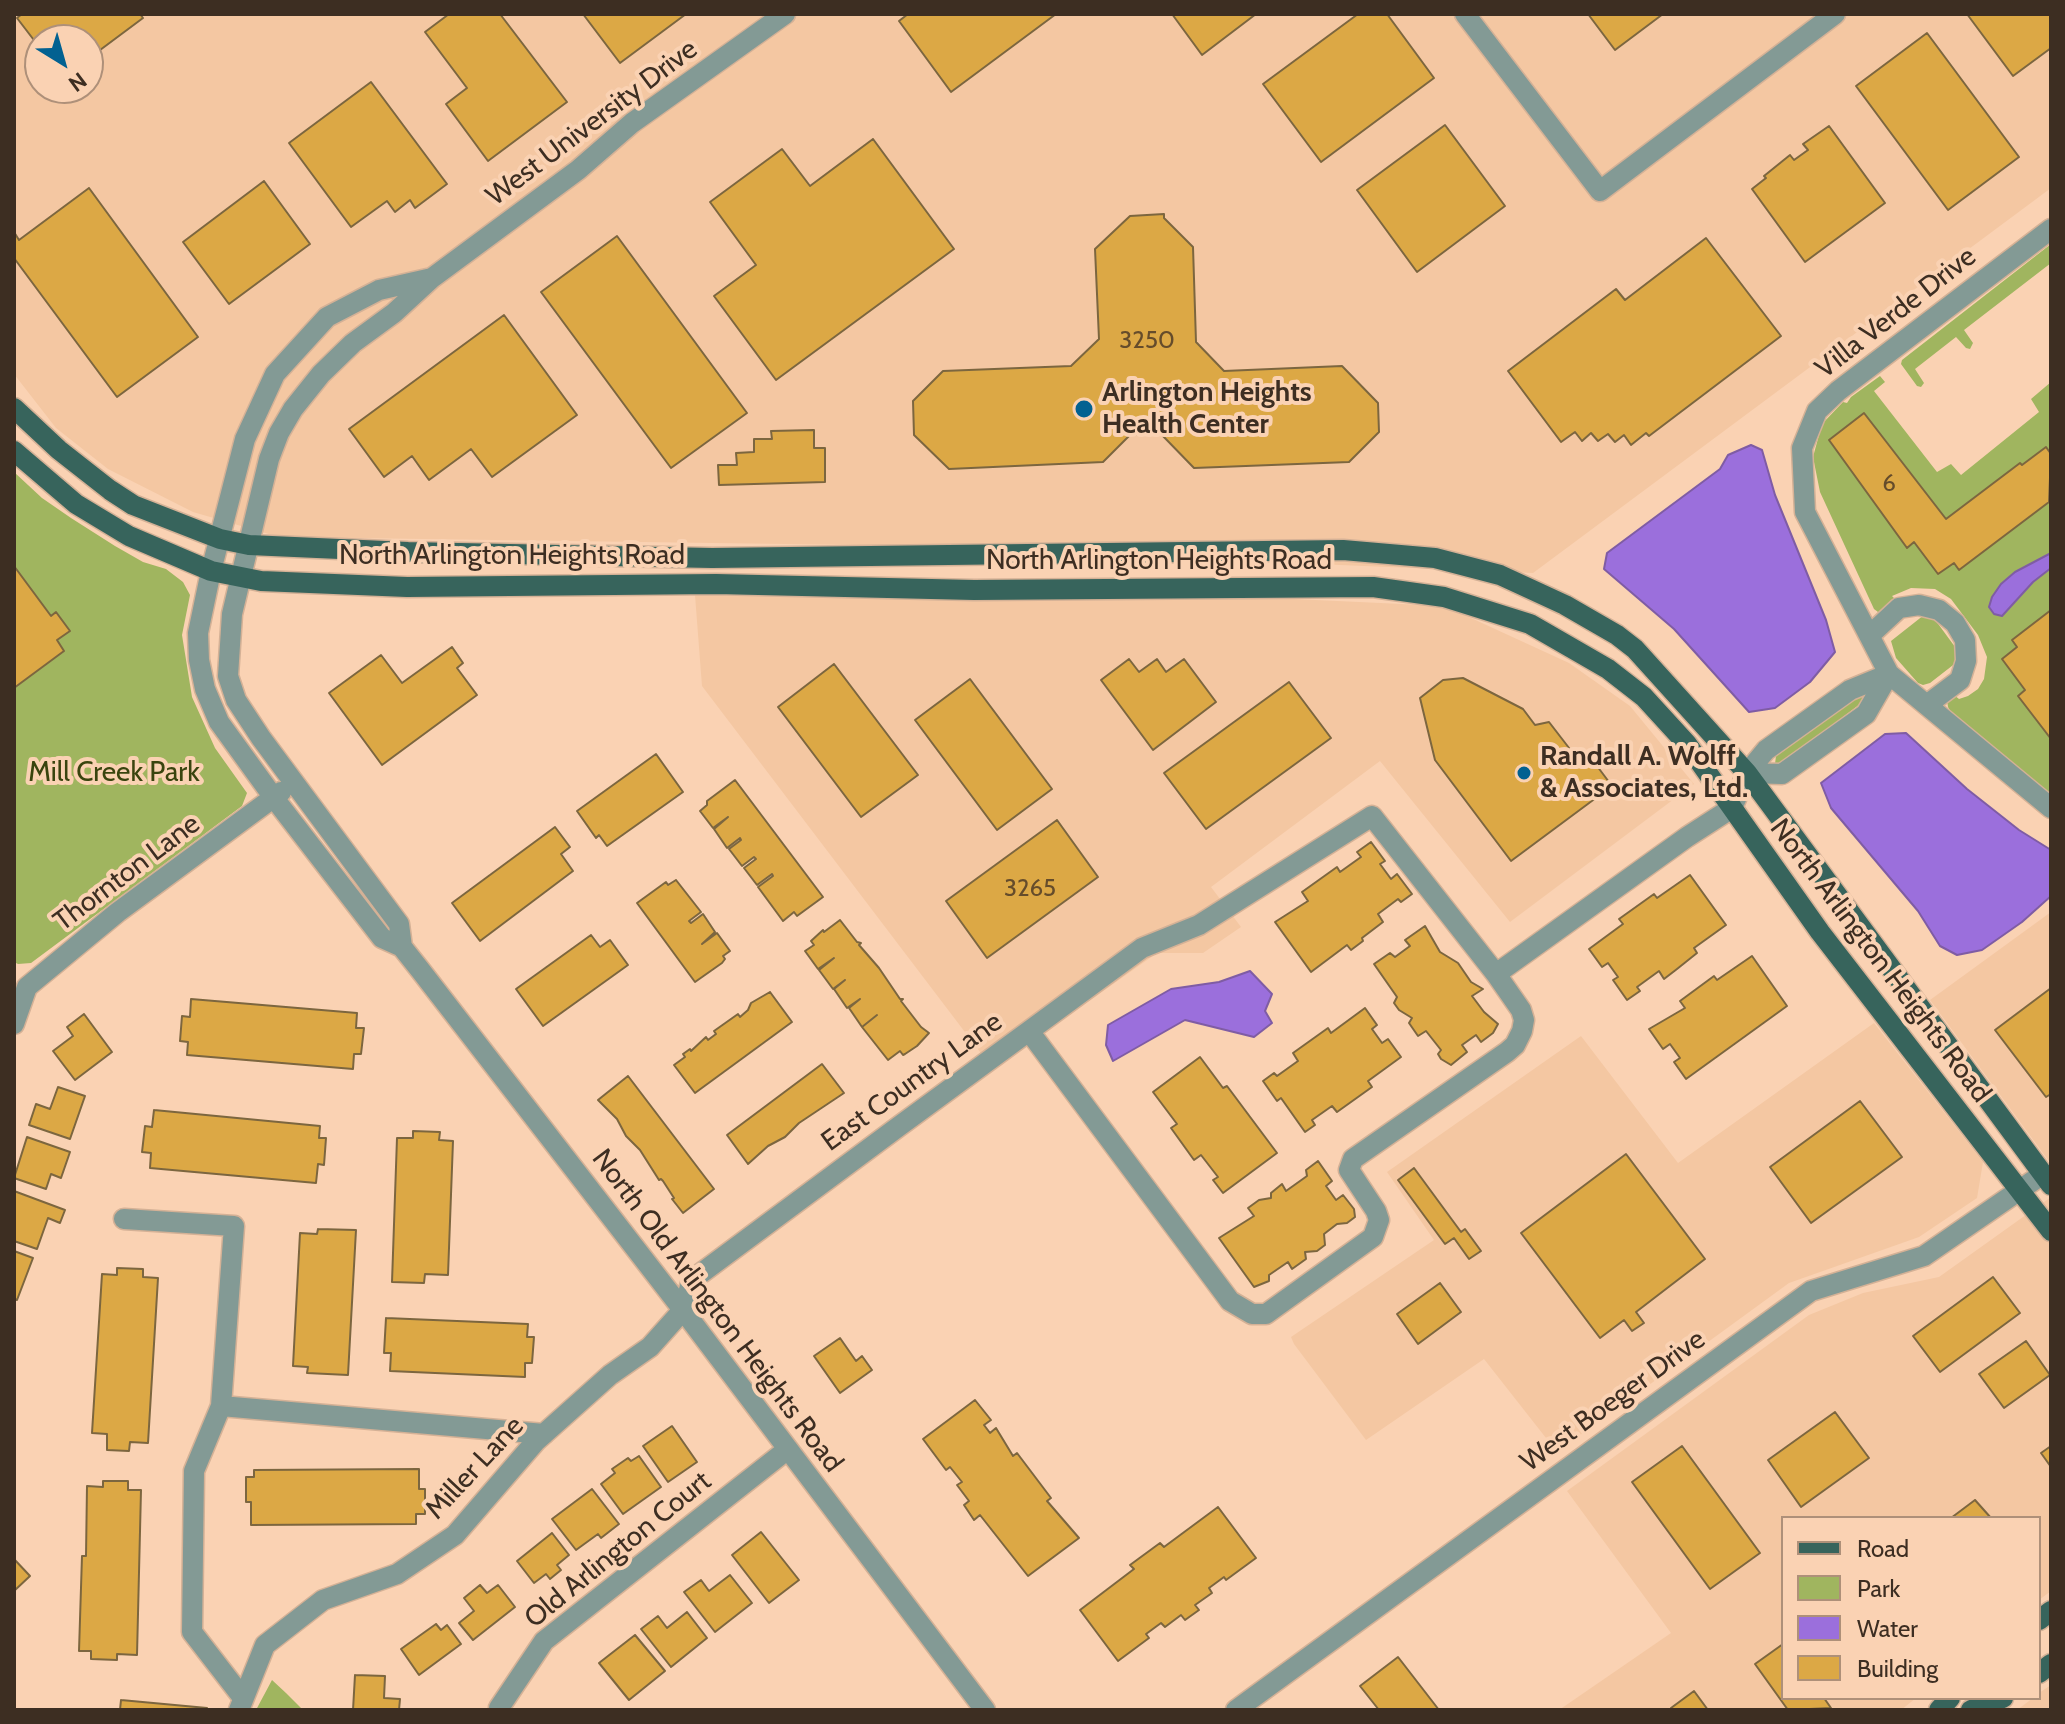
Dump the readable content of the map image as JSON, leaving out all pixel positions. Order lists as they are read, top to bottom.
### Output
{
  "streets": {
    "main road": ["North Arlington Heights Road"],
    "street": [
      "West University Drive",
      "Villa Verde Drive",
      "Thornton Lane",
      "East Country Lane",
      "North Old Arlington Heights Road",
      "West Boeger Drive",
      "Miller Lane",
      "Old Arlington Court"
    ]
  },
  "crossings": [
    ["West University Drive", "North Arlington Heights Road"],
    ["West University Drive", "North Old Arlington Heights Road"],
    ["North Arlington Heights Road", "North Old Arlington Heights Road"],
    ["North Arlington Heights Road", "West Boeger Drive"],
    ["Thornton Lane", "North Old Arlington Heights Road"],
    ["East Country Lane", "North Old Arlington Heights Road"],
    ["East Country Lane", "Miller Lane"],
    ["North Old Arlington Heights Road", "Miller Lane"],
    ["North Old Arlington Heights Road", "Old Arlington Court"]
  ],
  "parks": ["Mill Creek Park"],
  "places": ["Arlington Heights Health Center", "Randall A. Wolff & Associates, Ltd."],
  "house_numbers": ["3250", "6", "3265"],
  "legend": [
    "Road",
    "Park",
    "Water",
    "Building"
  ],
  "north": "bottom right"
}
